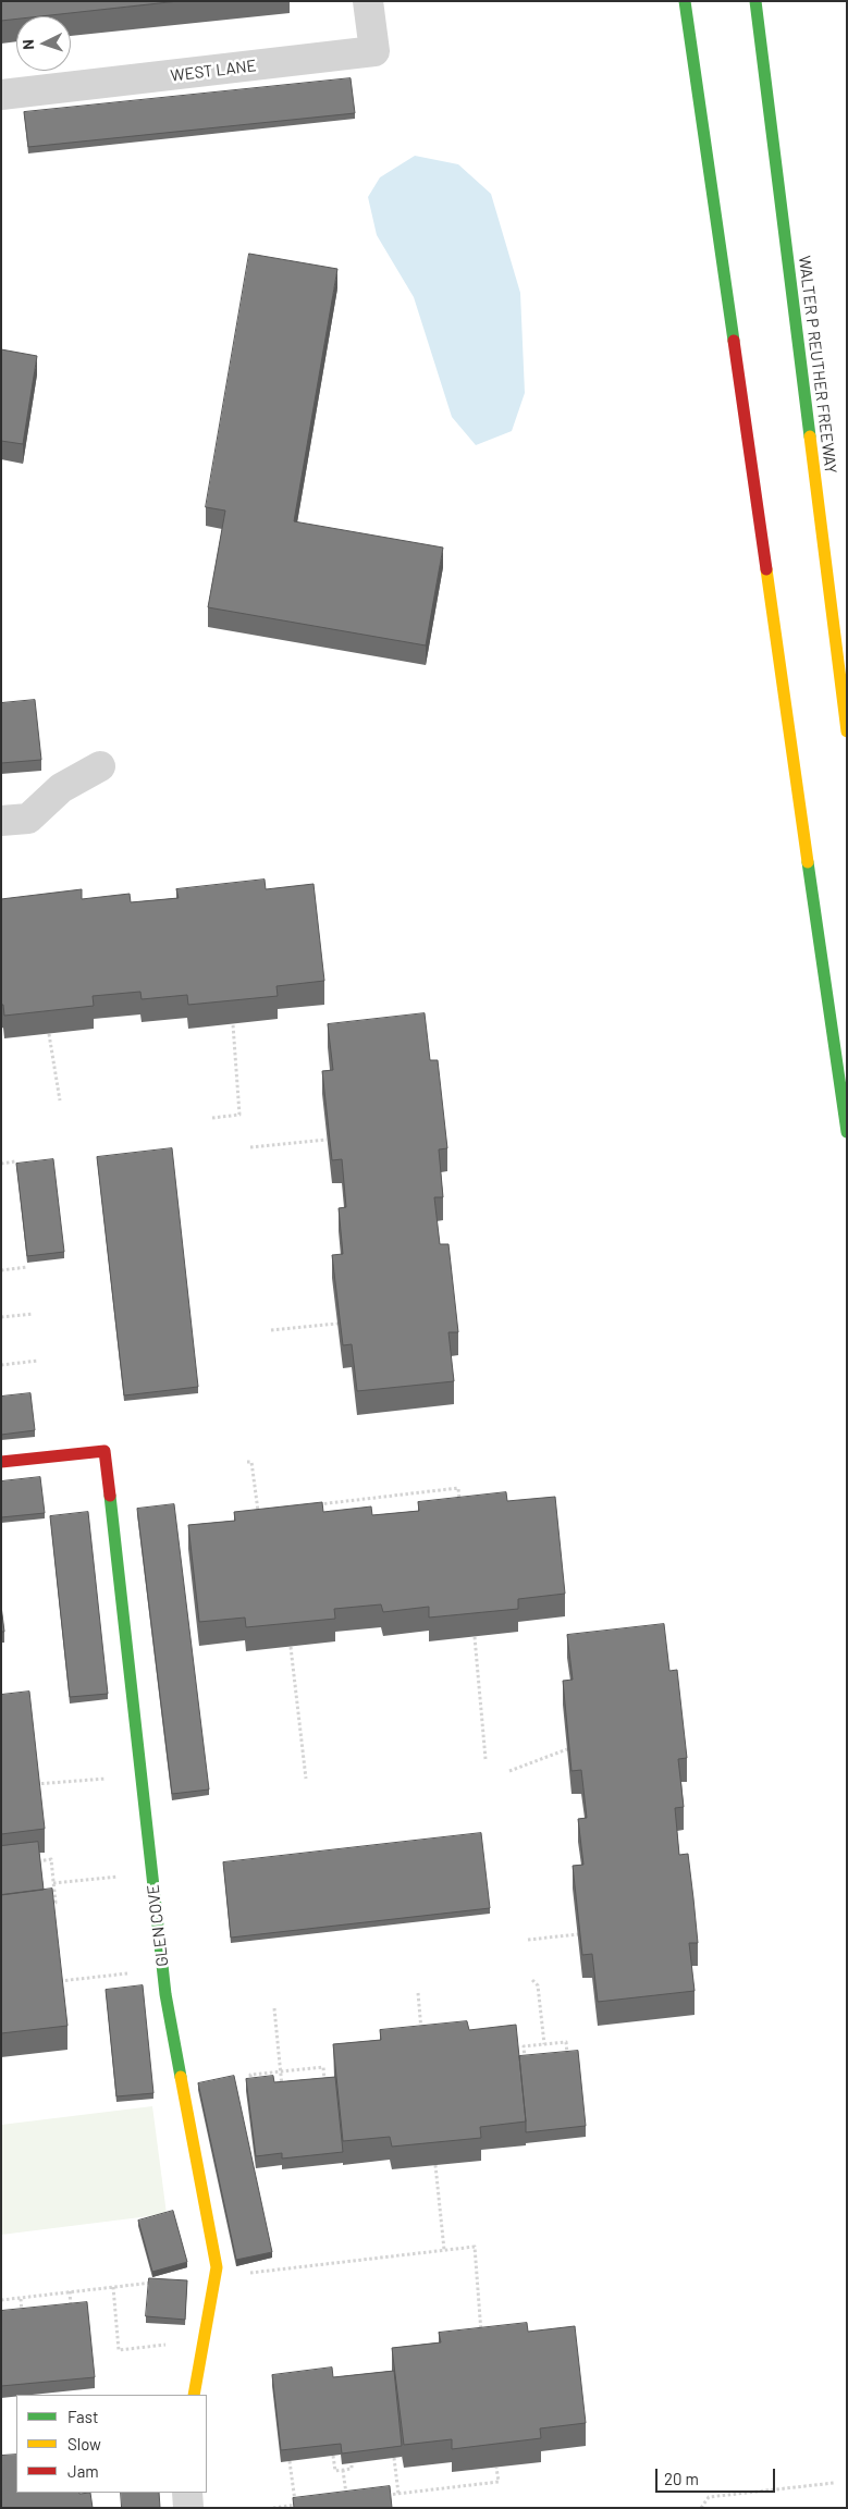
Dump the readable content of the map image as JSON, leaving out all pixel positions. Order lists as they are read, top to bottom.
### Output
{
  "streets": {
    "main road": ["WALTER P REUTHER FREEWAY", "GLEN COVE"],
    "street": ["WEST LANE"]
  },
  "legend": ["Fast", "Slow", "Jam"],
  "scale_bar": "20 m",
  "north": "left"
}
